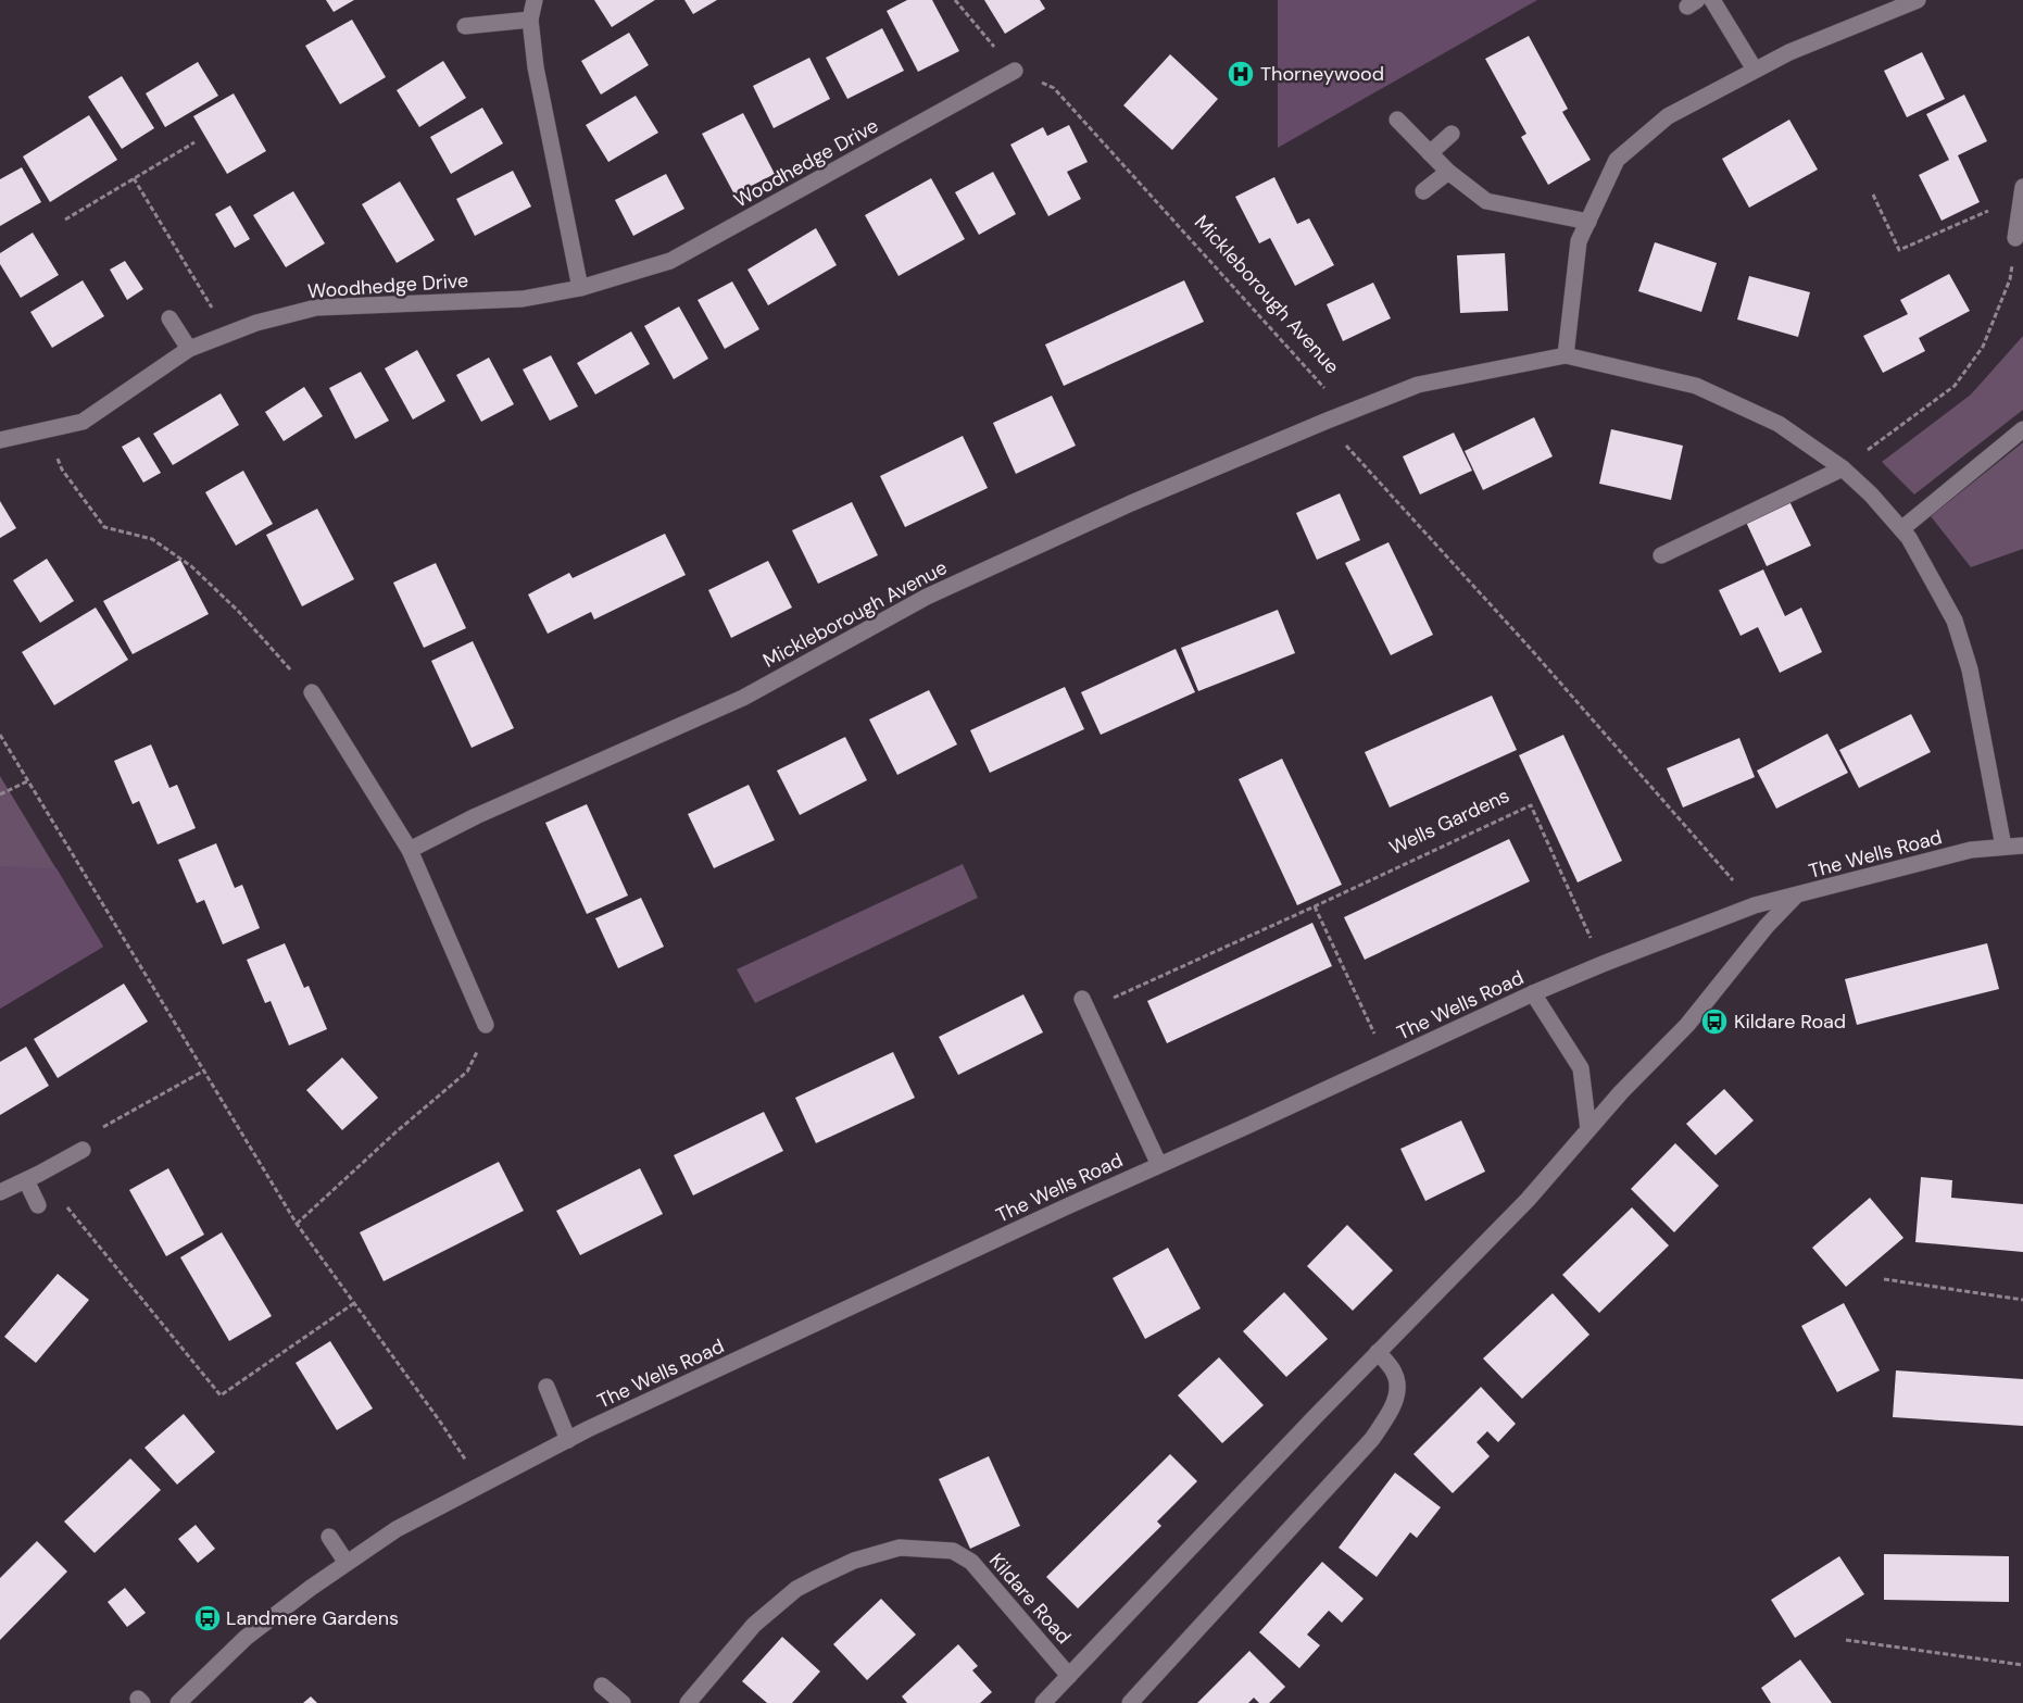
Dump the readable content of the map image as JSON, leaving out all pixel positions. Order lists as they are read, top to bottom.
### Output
{
  "streets": {
    "street": [
      "Woodhedge Drive",
      "Mickleborough Avenue",
      "The Wells Road",
      "Kildare Road"
    ],
    "path": ["Wells Gardens"]
  },
  "crossings": [
    ["Woodhedge Drive", "Mickleborough Avenue"],
    ["Mickleborough Avenue", "The Wells Road"],
    ["The Wells Road", "Kildare Road"]
  ],
  "places": {
    "hospital": ["Thorneywood"],
    "bus stop": ["Kildare Road", "Landmere Gardens"]
  }
}
